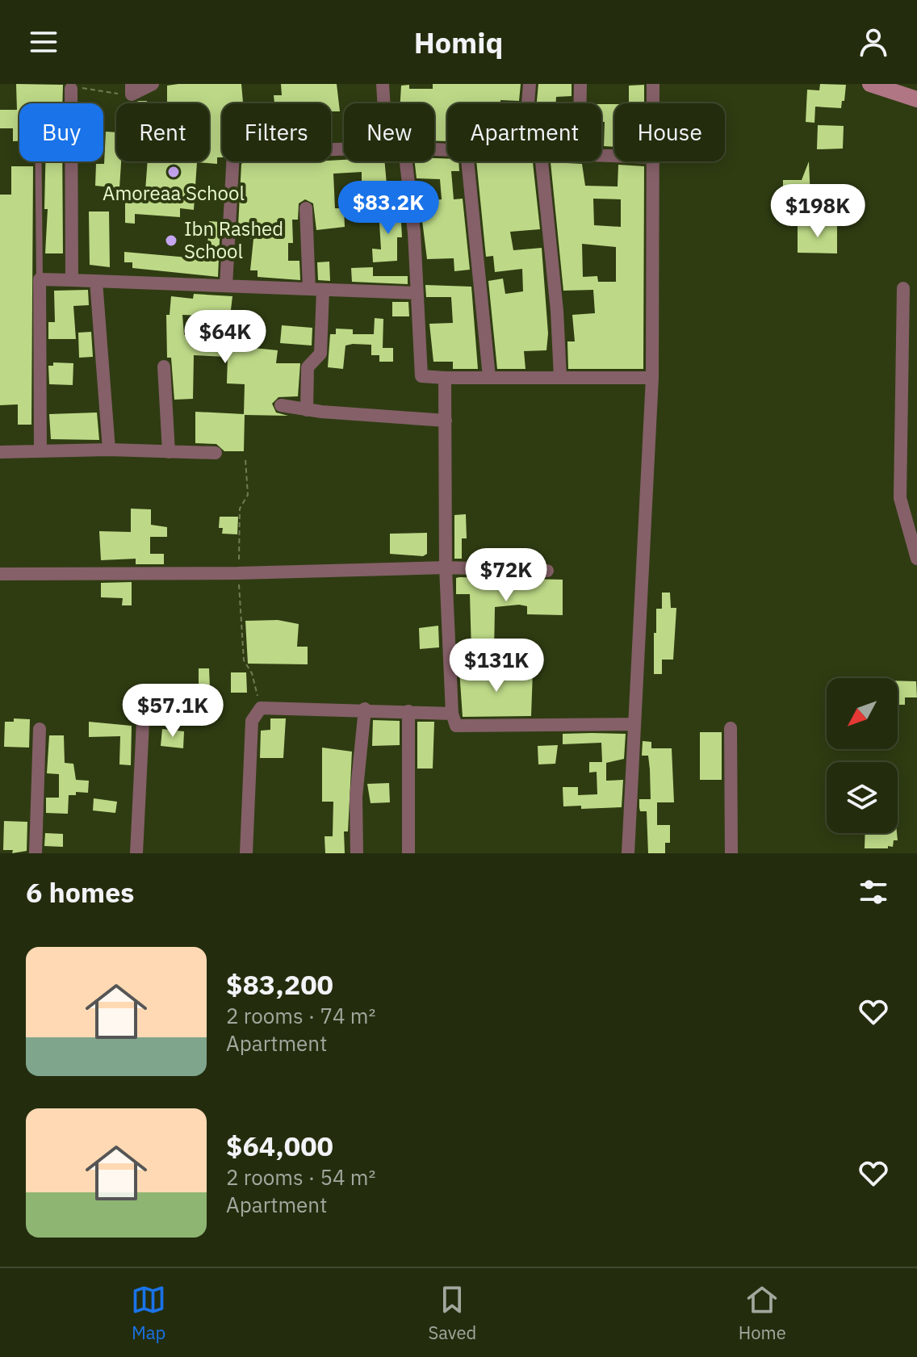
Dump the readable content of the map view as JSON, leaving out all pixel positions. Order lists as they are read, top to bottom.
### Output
{
  "places": ["Amoreaa School", "Ibn Rashed School"],
  "north": "bottom left",
  "page": {
    "header": "Homiq",
    "chip": [
      "Buy",
      "Rent",
      "Filters",
      "New",
      "Apartment",
      "House"
    ],
    "price": [
      "$83.2K",
      "$198K",
      "$64K",
      "$72K",
      "$131K",
      "$57.1K"
    ],
    "heading": "6 homes",
    "list": [
      {
        "name": "$83,200",
        "note": "2 rooms · 74 m² · Apartment"
      },
      {
        "name": "$64,000",
        "note": "2 rooms · 54 m² · Apartment"
      }
    ],
    "tabs": ["Map", "Saved", "Home"]
  }
}
